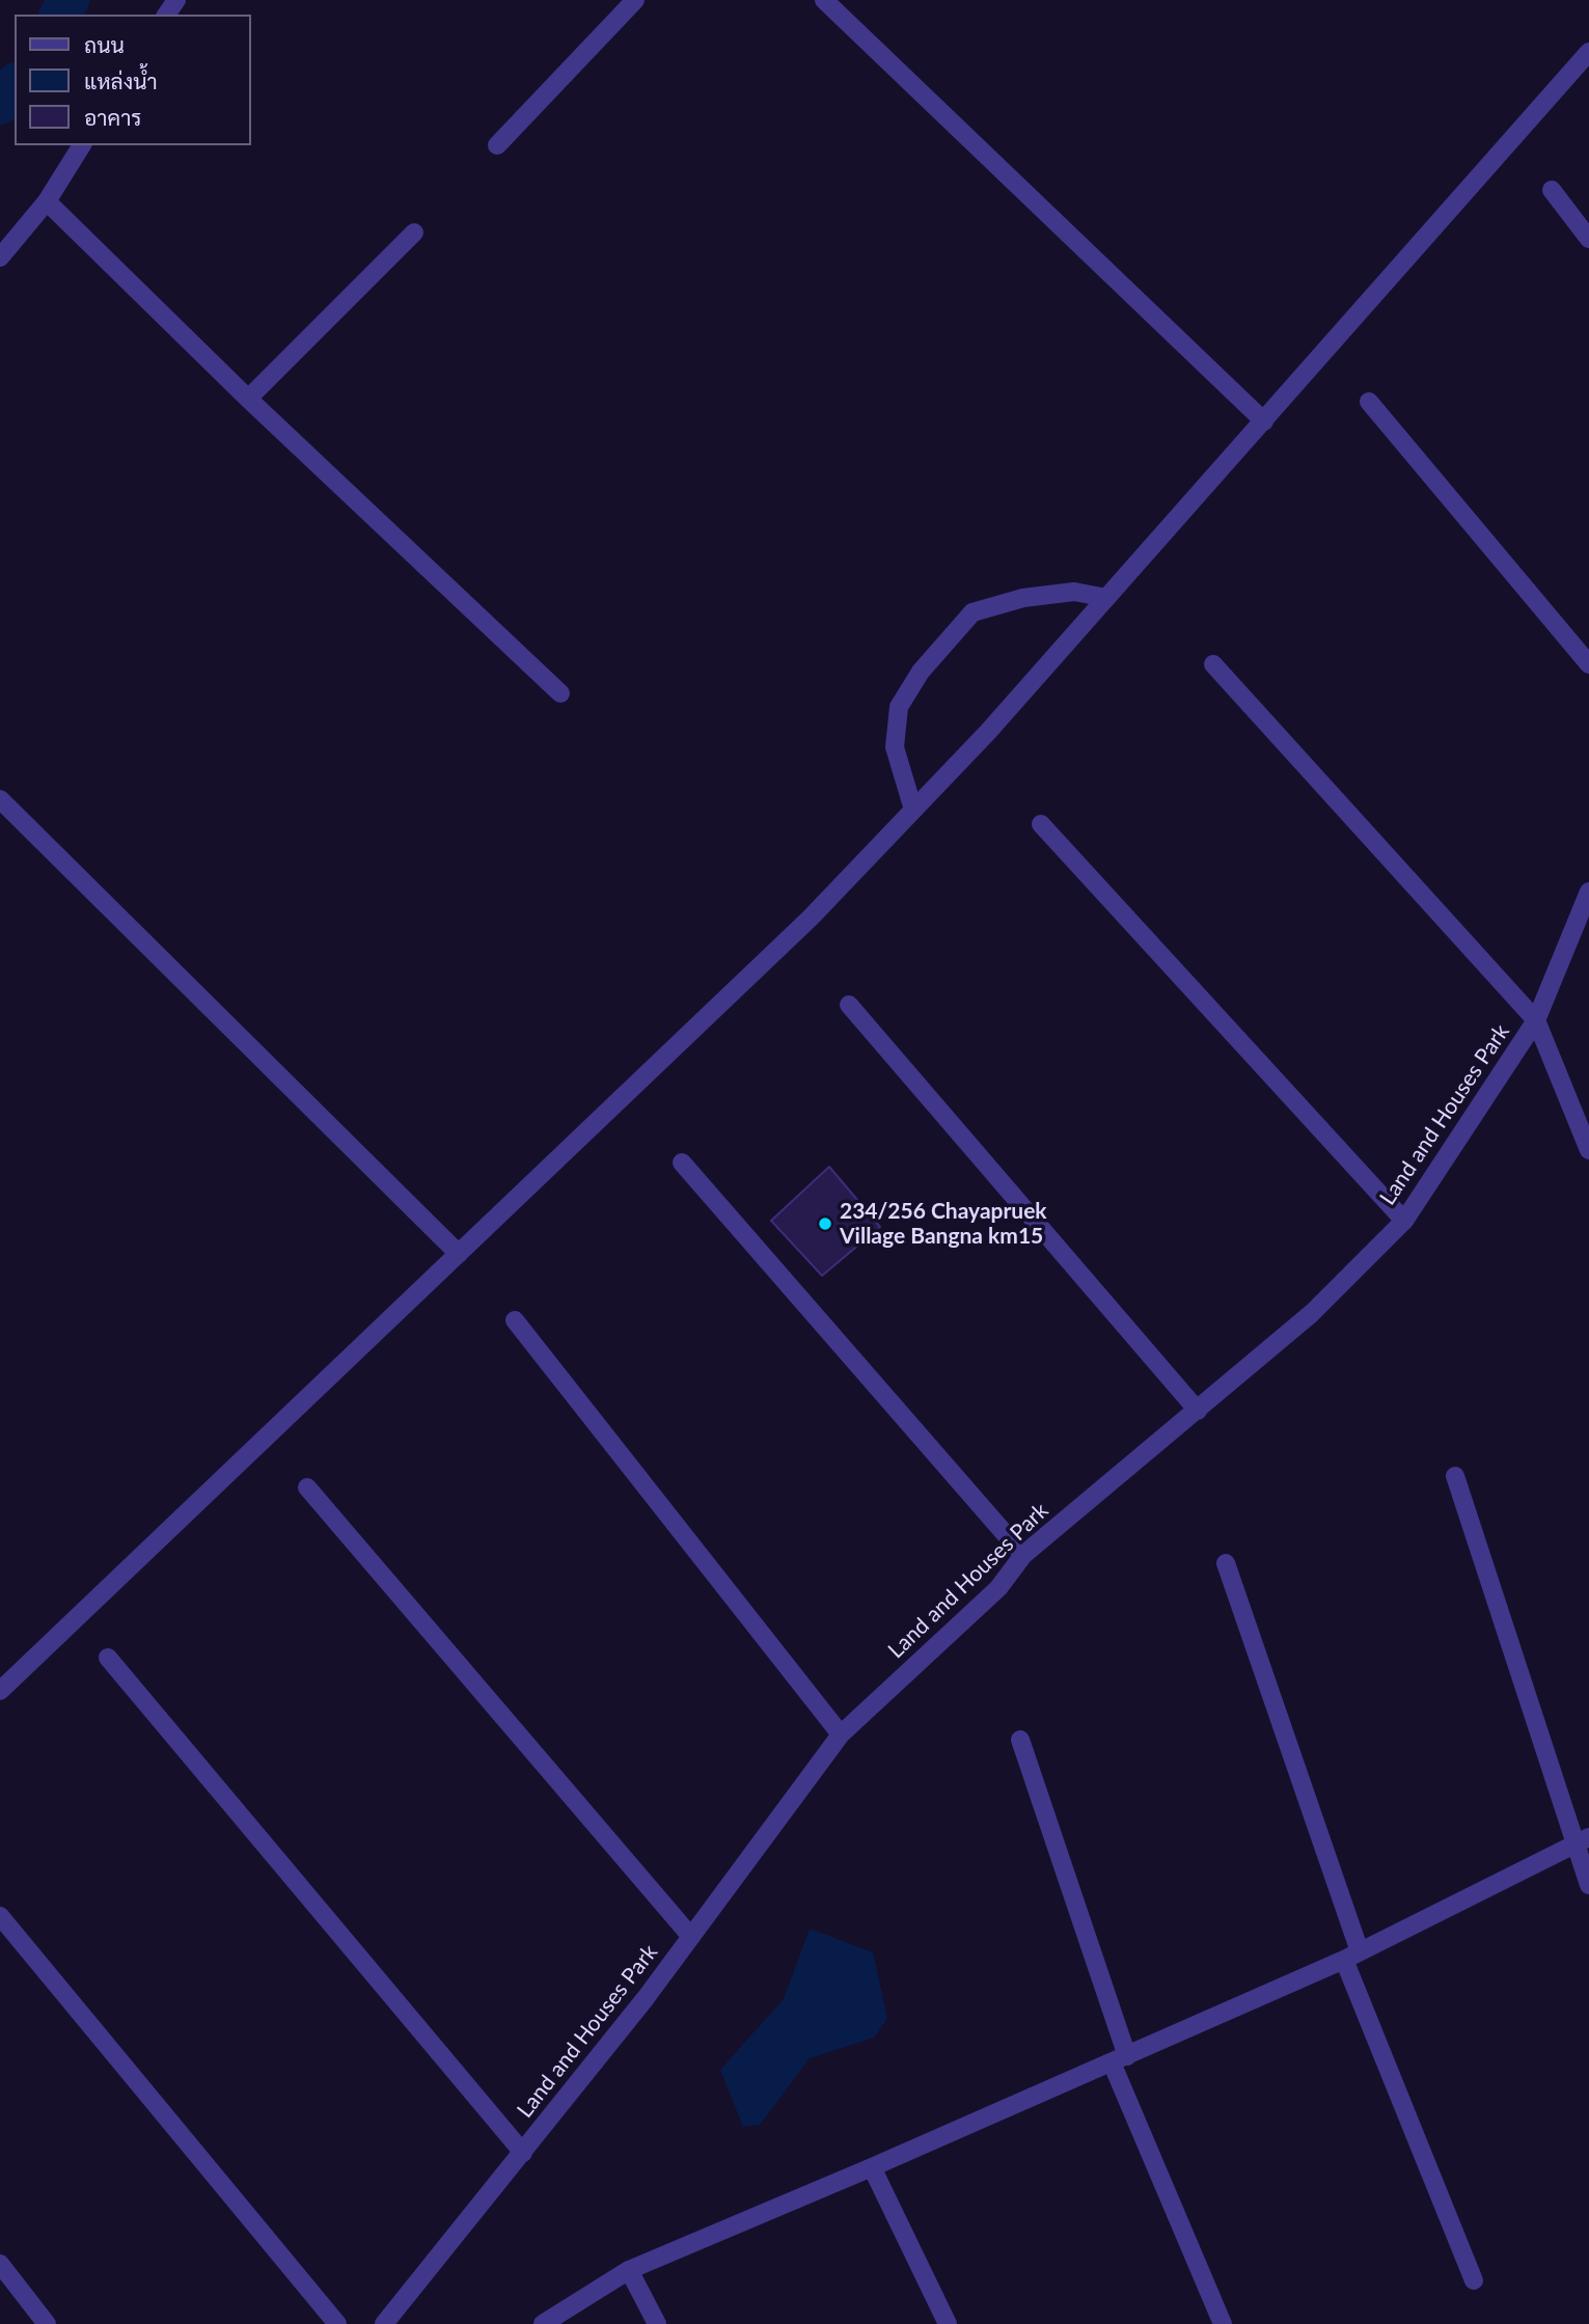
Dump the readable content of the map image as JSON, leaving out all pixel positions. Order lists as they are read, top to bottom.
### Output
{
  "streets": {
    "street": ["Land and Houses Park"]
  },
  "places": ["234/256 Chayapruek Village Bangna km15"],
  "legend": ["ถนน", "แหล่งน้ำ", "อาคาร"]
}
